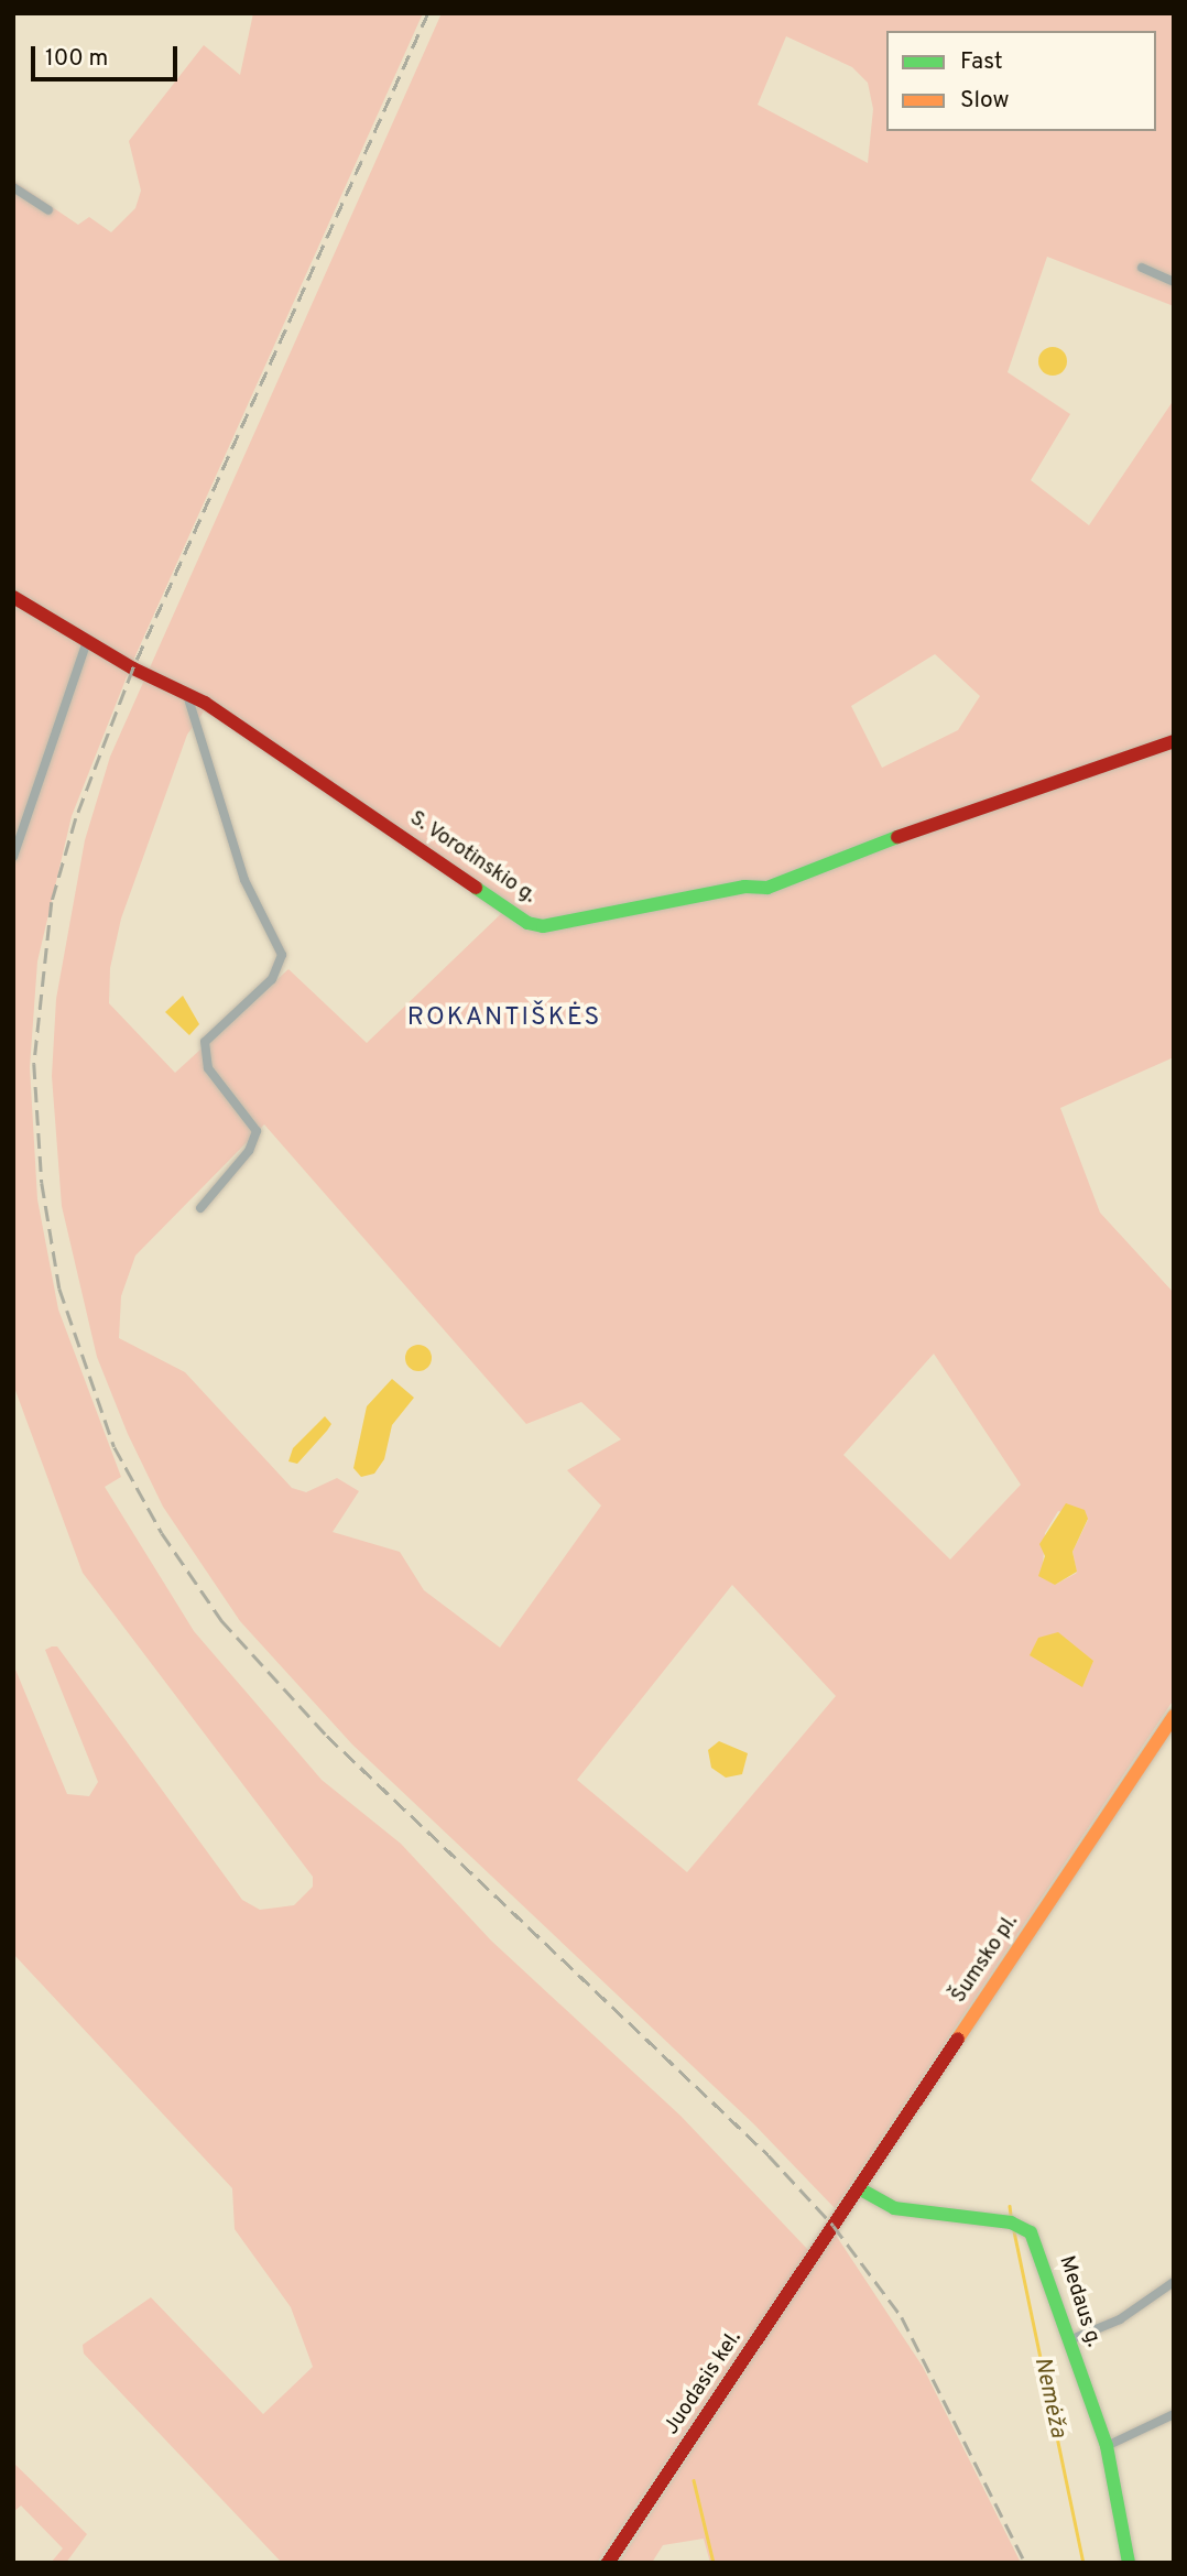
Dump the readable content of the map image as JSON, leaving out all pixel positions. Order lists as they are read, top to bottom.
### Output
{
  "streets": {
    "street": [
      "S. Vorotinskio g.",
      "Šumsko pl.",
      "Medaus g.",
      "Juodasis kel."
    ]
  },
  "crossings": [
    ["Šumsko pl.", "Medaus g."],
    ["Šumsko pl.", "Juodasis kel."]
  ],
  "districts": ["ROKANTIŠKĖS"],
  "water": ["Nemėža"],
  "legend": ["Fast", "Slow"],
  "scale_bar": "100 m"
}
